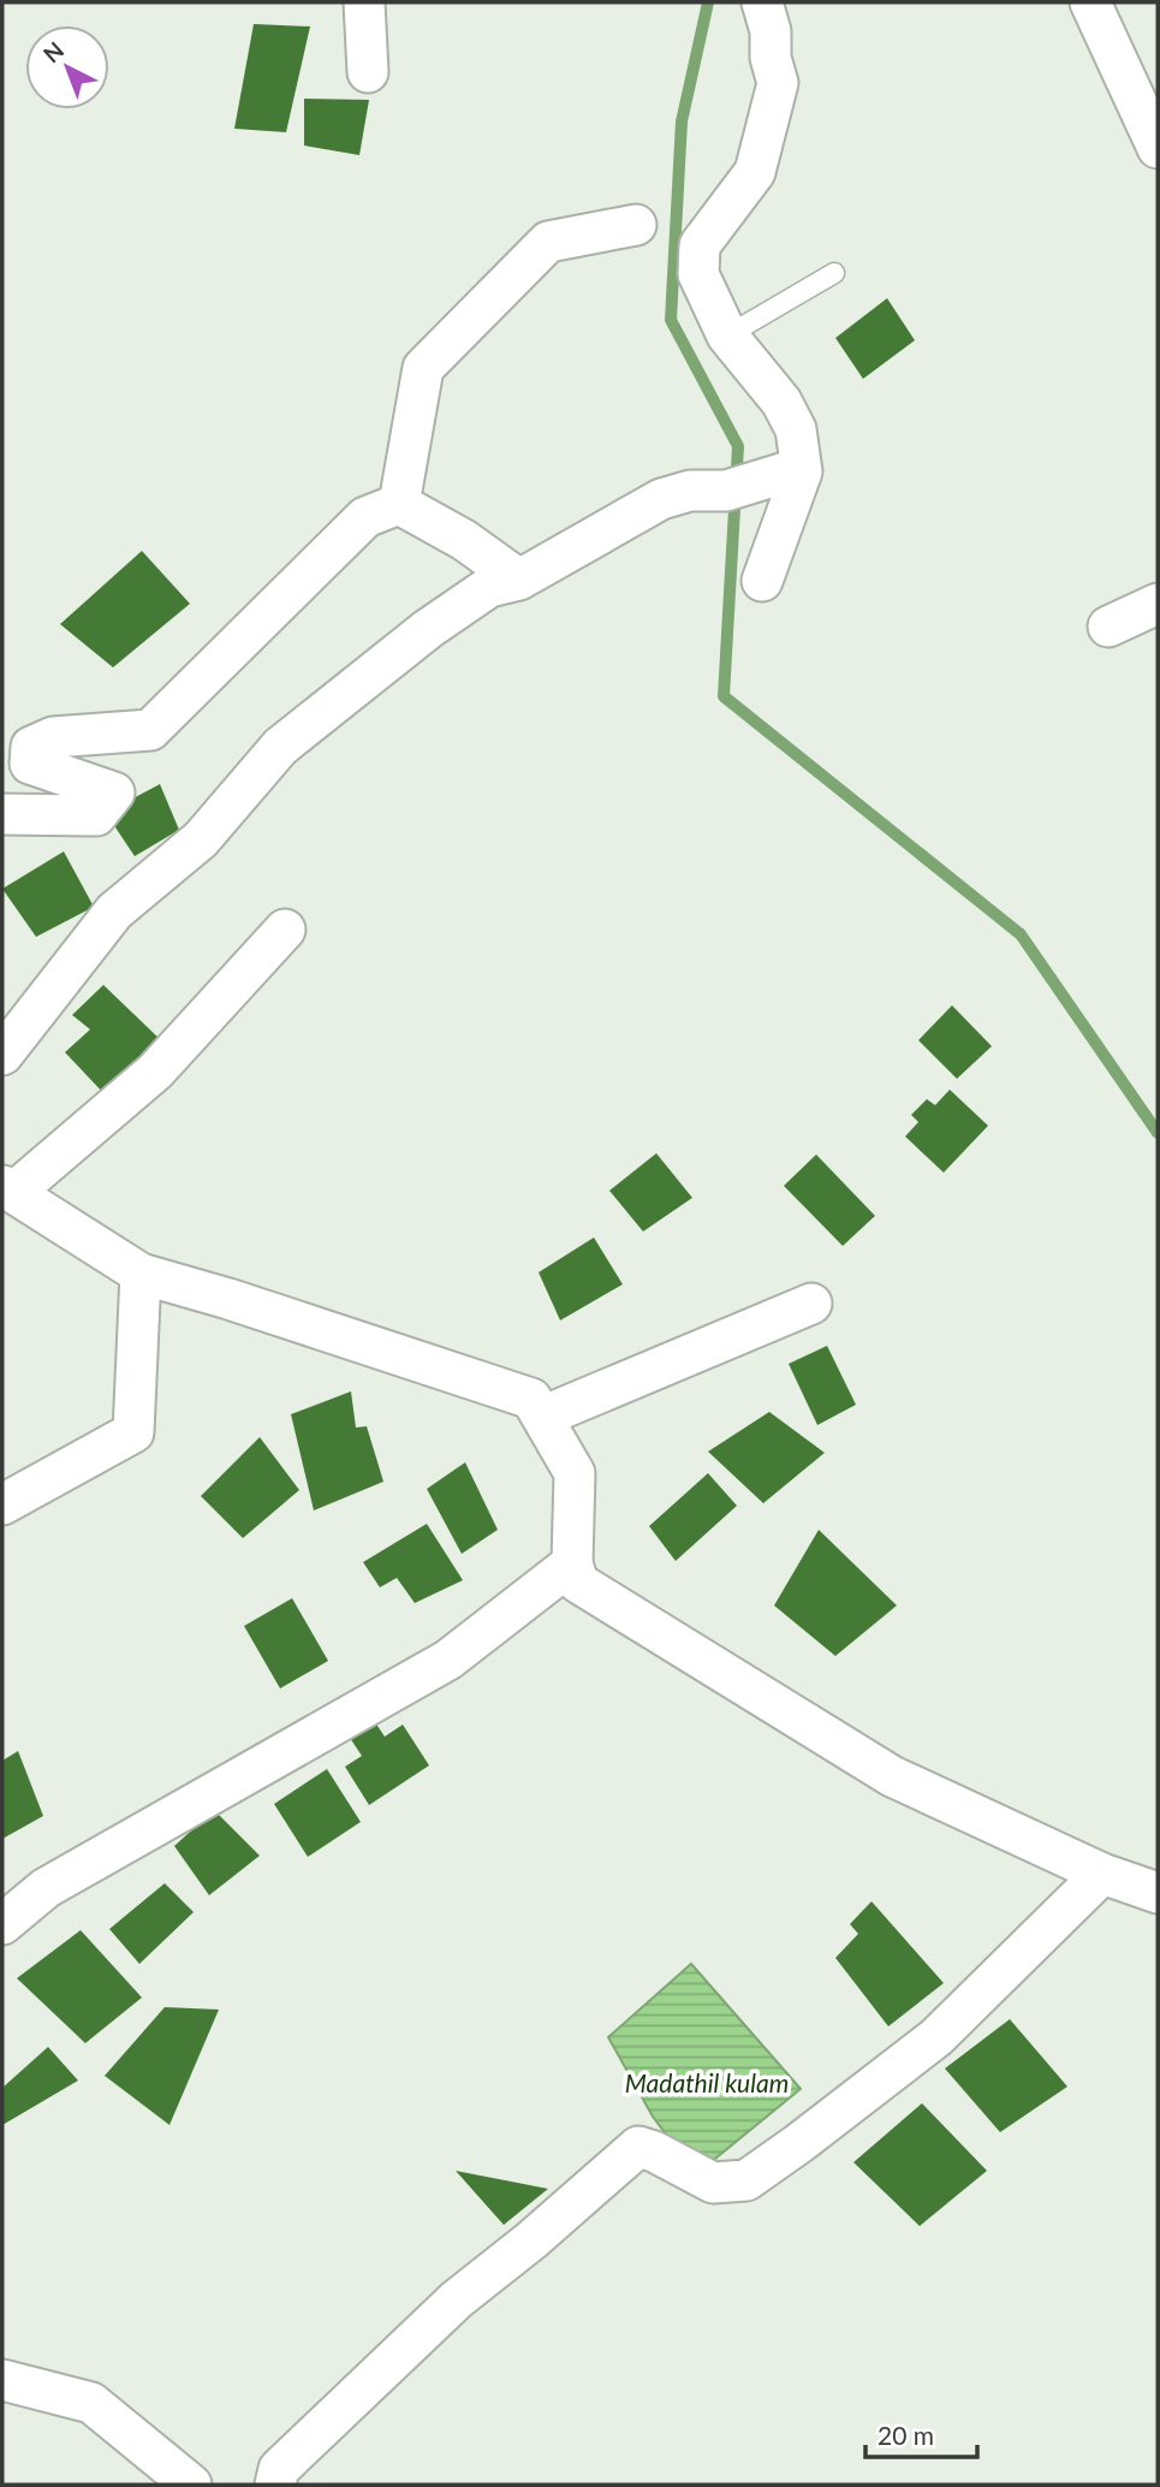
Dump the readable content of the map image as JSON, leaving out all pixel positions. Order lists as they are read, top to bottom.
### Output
{
  "water": ["Madathil kulam"],
  "scale_bar": "20 m",
  "north": "top left"
}
